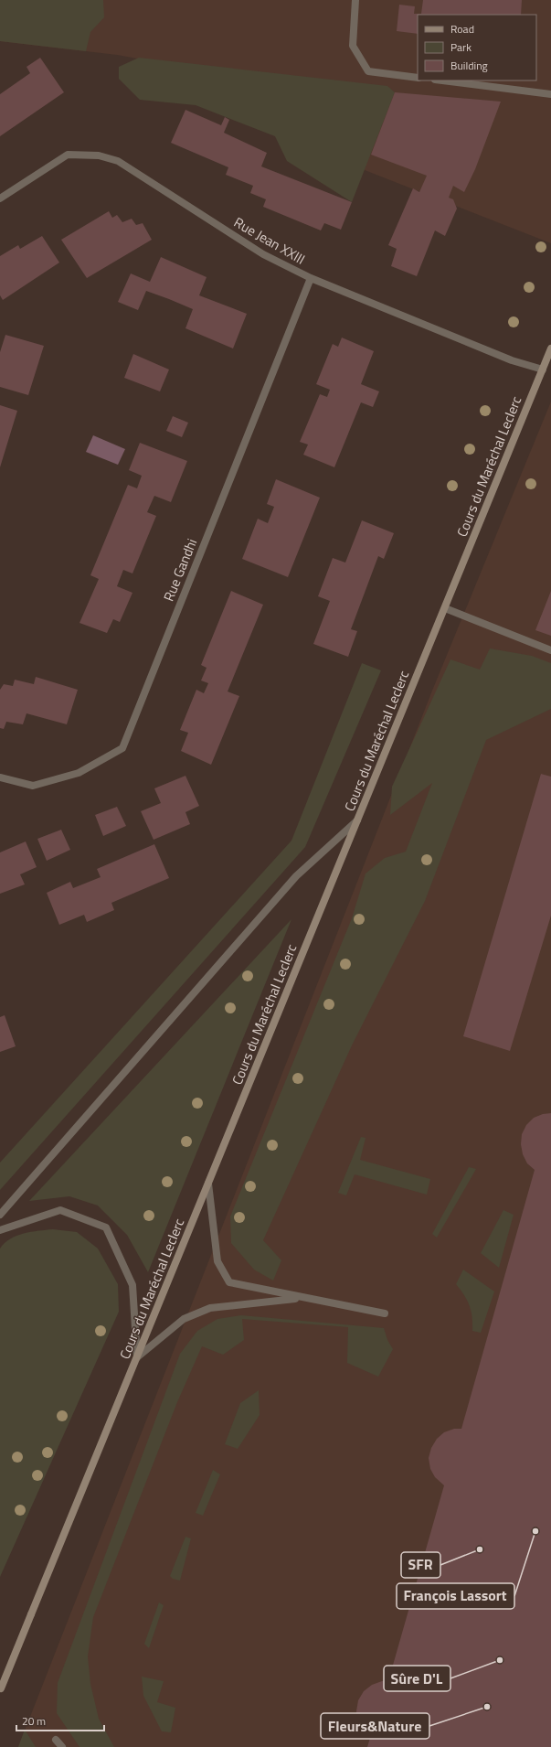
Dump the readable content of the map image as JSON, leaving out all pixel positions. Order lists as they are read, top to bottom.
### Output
{
  "streets": {
    "main road": ["Cours du Maréchal Leclerc"],
    "street": ["Rue Jean XXIII", "Rue Gandhi"]
  },
  "crossings": [
    ["Rue Jean XXIII", "Cours du Maréchal Leclerc"],
    ["Rue Jean XXIII", "Rue Gandhi"]
  ],
  "places": [
    "François Lassort",
    "SFR",
    "Sûre D'L",
    "Fleurs&Nature"
  ],
  "legend": ["Road", "Park", "Building"],
  "scale_bar": "20 m"
}
